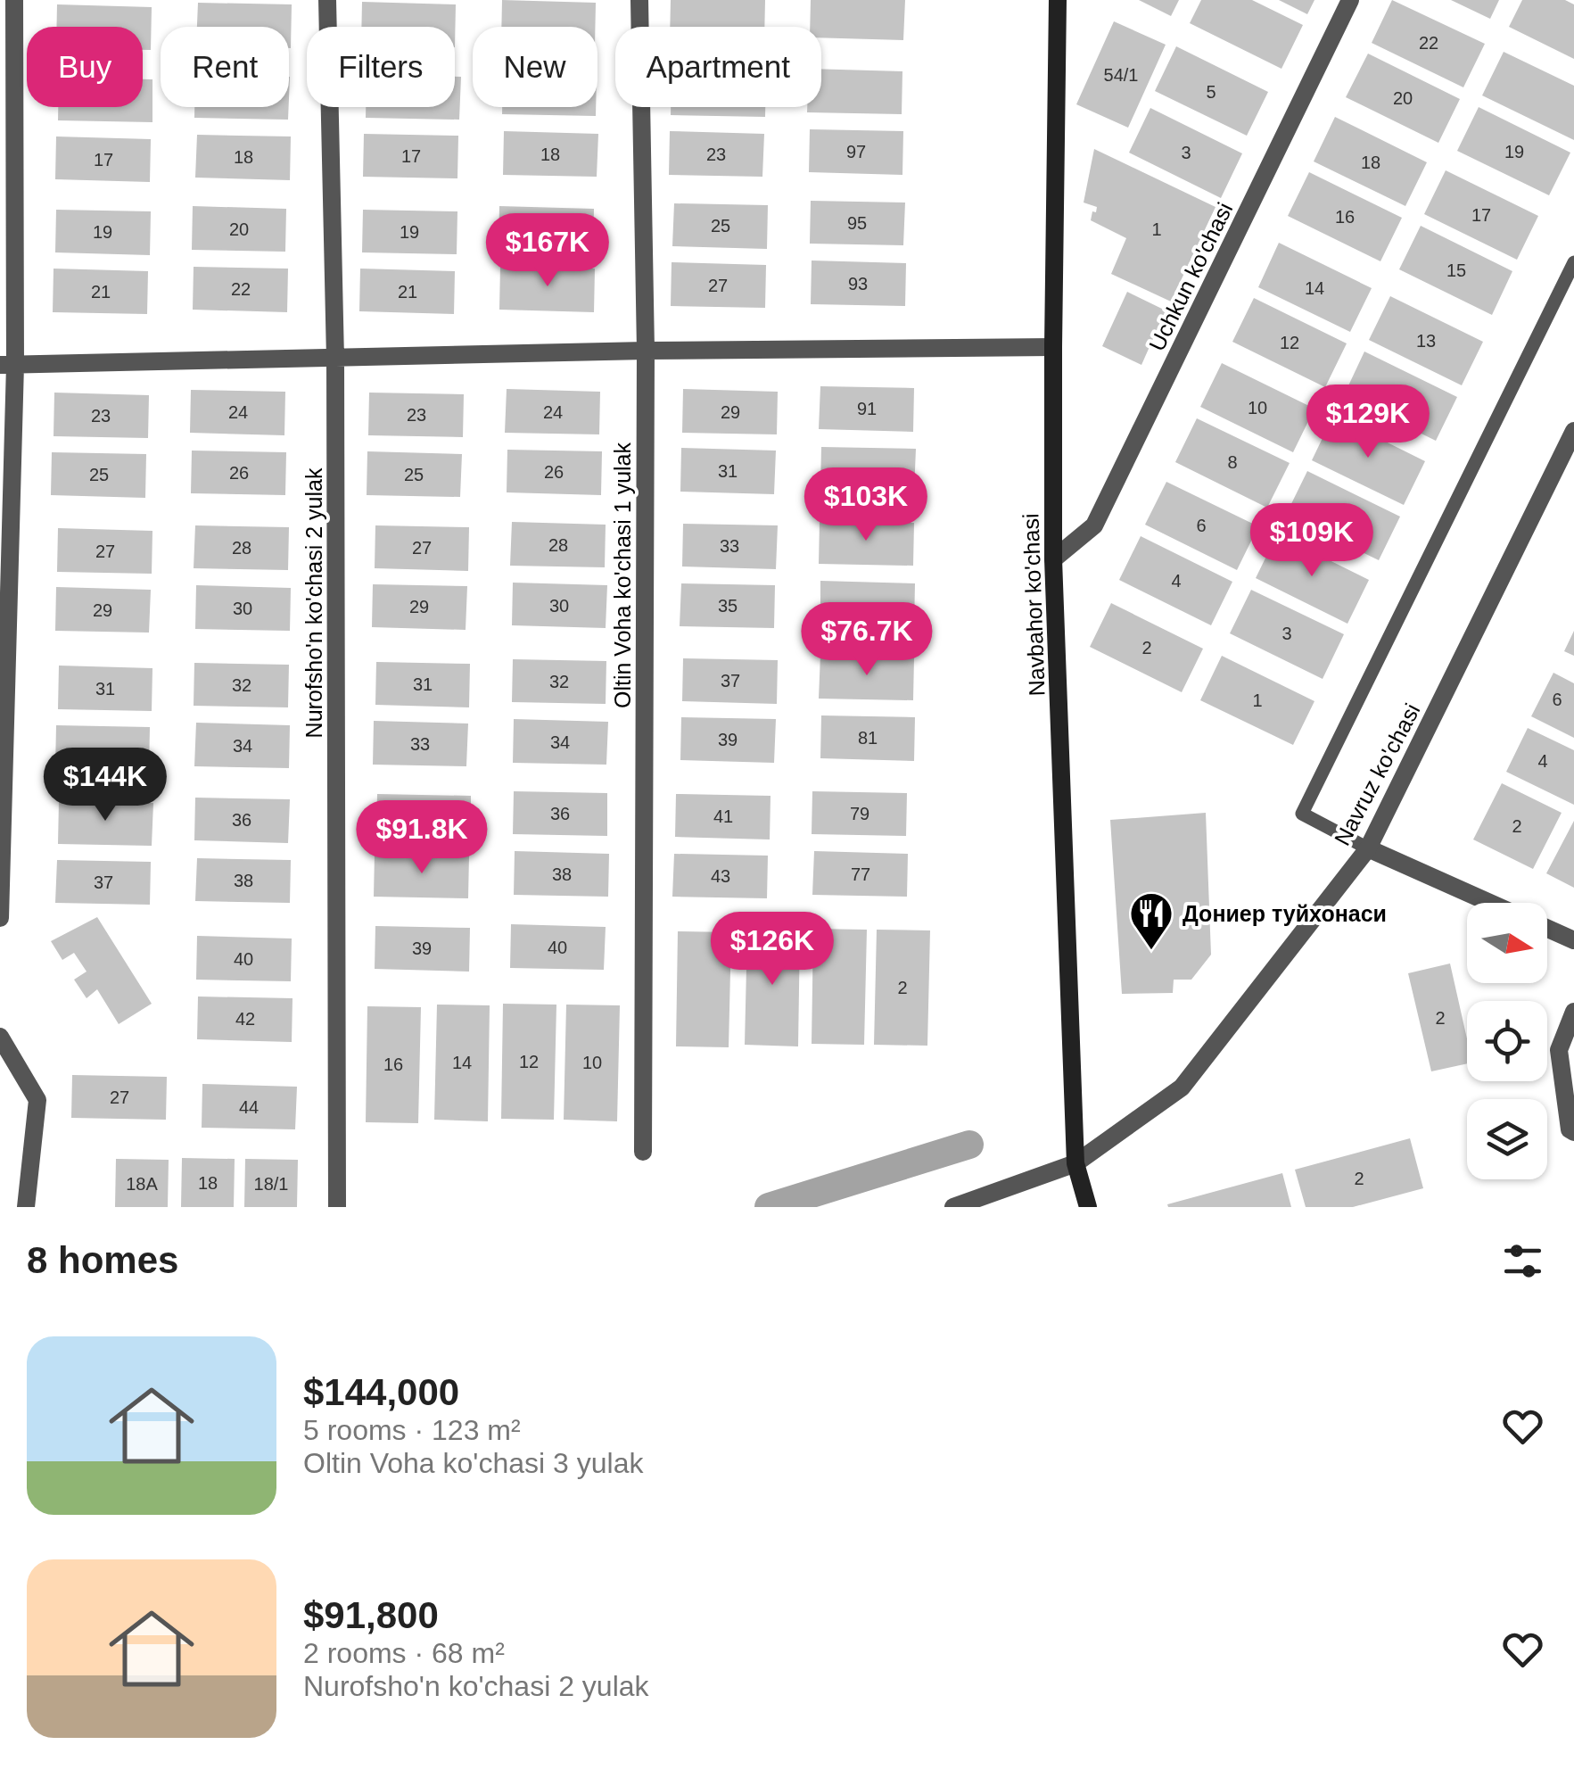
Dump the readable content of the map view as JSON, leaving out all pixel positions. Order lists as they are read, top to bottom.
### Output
{
  "streets": {
    "main road": ["Navbahor ko'chasi"],
    "street": [
      "Uchkun ko'chasi",
      "Oltin Voha ko'chasi 1 yulak",
      "Nurofsho'n ko'chasi 2 yulak",
      "Navruz ko'chasi"
    ]
  },
  "crossings": [
    ["Uchkun ko'chasi", "Navbahor ko'chasi"],
    ["Navbahor ko'chasi", "Navruz ko'chasi"]
  ],
  "places": {
    "restaurant": ["Дониер туйхонаси"]
  },
  "house_numbers": [
    "22",
    "54/1",
    "5",
    "20",
    "97",
    "19",
    "3",
    "18",
    "23",
    "17",
    "18",
    "17",
    "18",
    "17",
    "16",
    "95",
    "25",
    "20",
    "1",
    "19",
    "19",
    "15",
    "93",
    "27",
    "14",
    "22",
    "21",
    "21",
    "13",
    "12",
    "10",
    "91",
    "24",
    "24",
    "29",
    "23",
    "23",
    "8",
    "31",
    "26",
    "26",
    "25",
    "25",
    "6",
    "28",
    "33",
    "28",
    "27",
    "27",
    "4",
    "30",
    "35",
    "29",
    "30",
    "29",
    "3",
    "2",
    "37",
    "32",
    "31",
    "32",
    "31",
    "6",
    "1",
    "81",
    "39",
    "34",
    "33",
    "34",
    "4",
    "36",
    "79",
    "41",
    "36",
    "2",
    "38",
    "77",
    "43",
    "38",
    "37",
    "40",
    "39",
    "40",
    "2",
    "2",
    "42",
    "12",
    "14",
    "10",
    "16",
    "27",
    "44",
    "2",
    "18",
    "18A",
    "18/1"
  ],
  "north": "right",
  "page": {
    "chip": [
      "Buy",
      "Rent",
      "Filters",
      "New",
      "Apartment"
    ],
    "price": [
      "$167K",
      "$129K",
      "$103K",
      "$109K",
      "$76.7K",
      "$144K",
      "$91.8K",
      "$126K"
    ],
    "heading": "8 homes",
    "list": [
      {
        "name": "$144,000",
        "note": "5 rooms · 123 m² · Oltin Voha ko'chasi 3 yulak"
      },
      {
        "name": "$91,800",
        "note": "2 rooms · 68 m² · Nurofsho'n ko'chasi 2 yulak"
      }
    ]
  }
}
